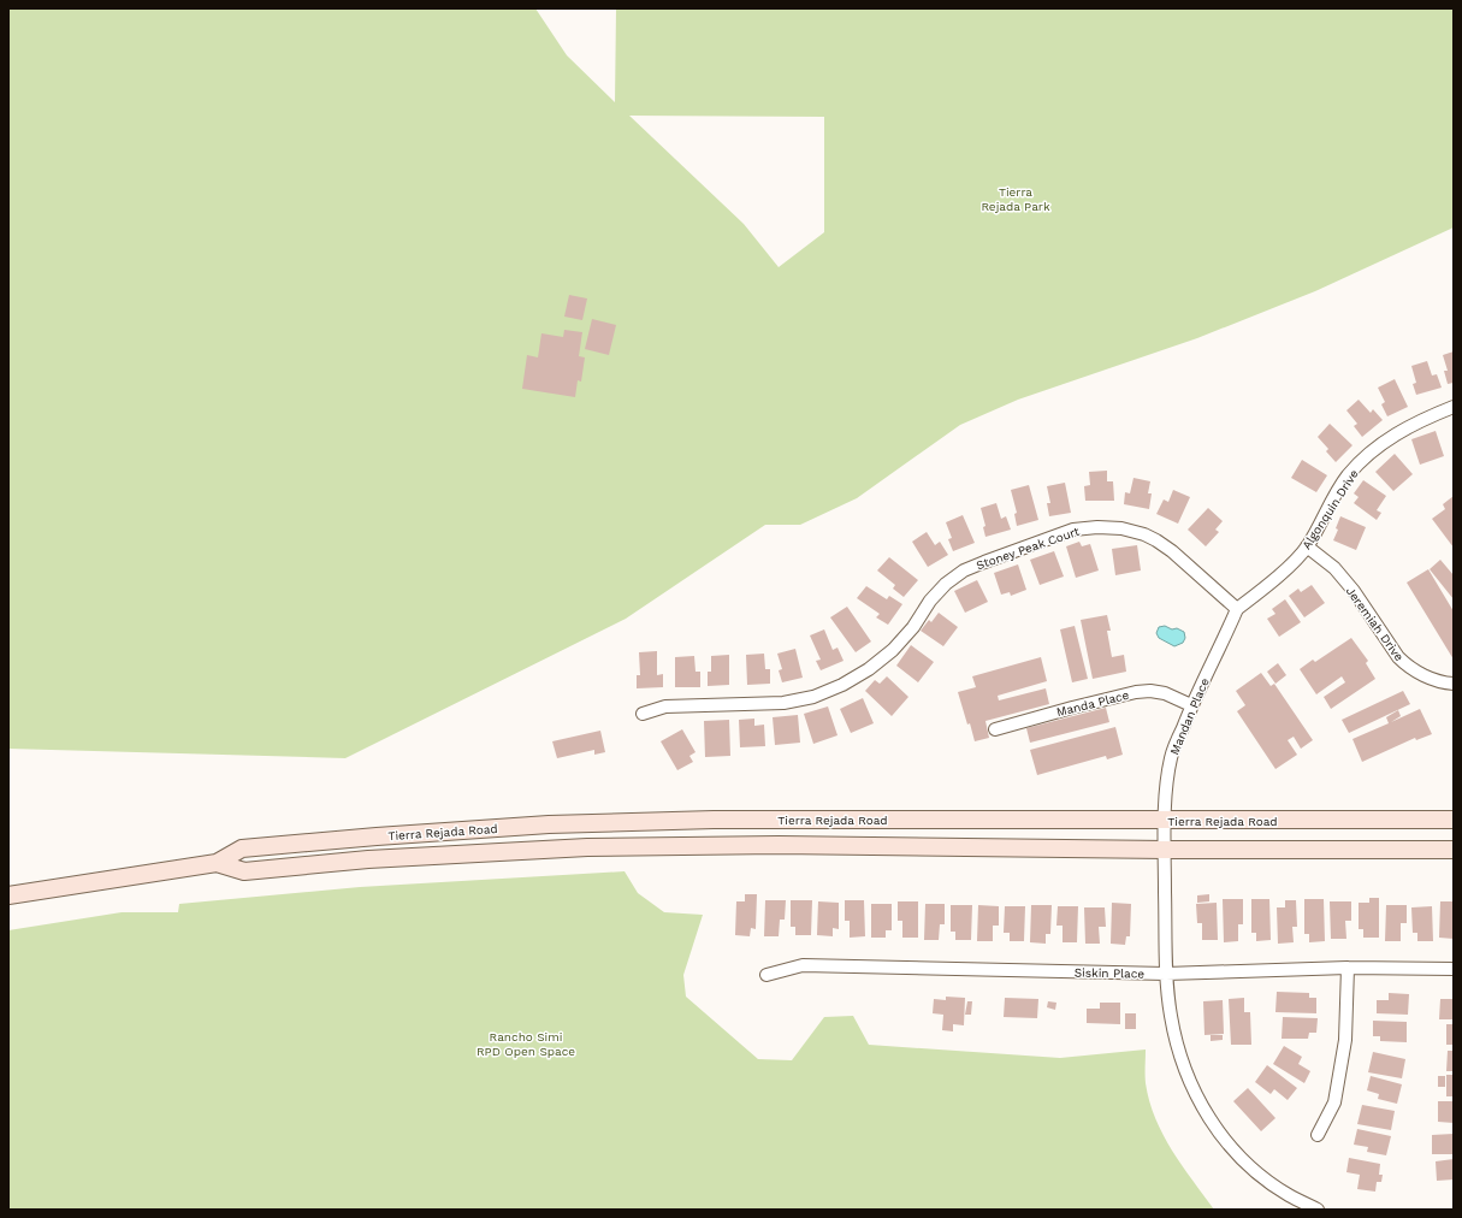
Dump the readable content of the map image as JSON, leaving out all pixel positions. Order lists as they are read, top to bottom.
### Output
{
  "streets": {
    "main road": ["Tierra Rejada Road"],
    "street": [
      "Algonquin Drive",
      "Stoney Peak Court",
      "Jeremiah Drive",
      "Manda Place",
      "Mandan Place",
      "Siskin Place"
    ]
  },
  "crossings": [
    ["Algonquin Drive", "Stoney Peak Court"],
    ["Algonquin Drive", "Jeremiah Drive"],
    ["Algonquin Drive", "Mandan Place"],
    ["Stoney Peak Court", "Mandan Place"],
    ["Manda Place", "Mandan Place"],
    ["Mandan Place", "Tierra Rejada Road"],
    ["Mandan Place", "Siskin Place"]
  ],
  "parks": ["Tierra Rejada Park", "Rancho Simi RPD Open Space"]
}
